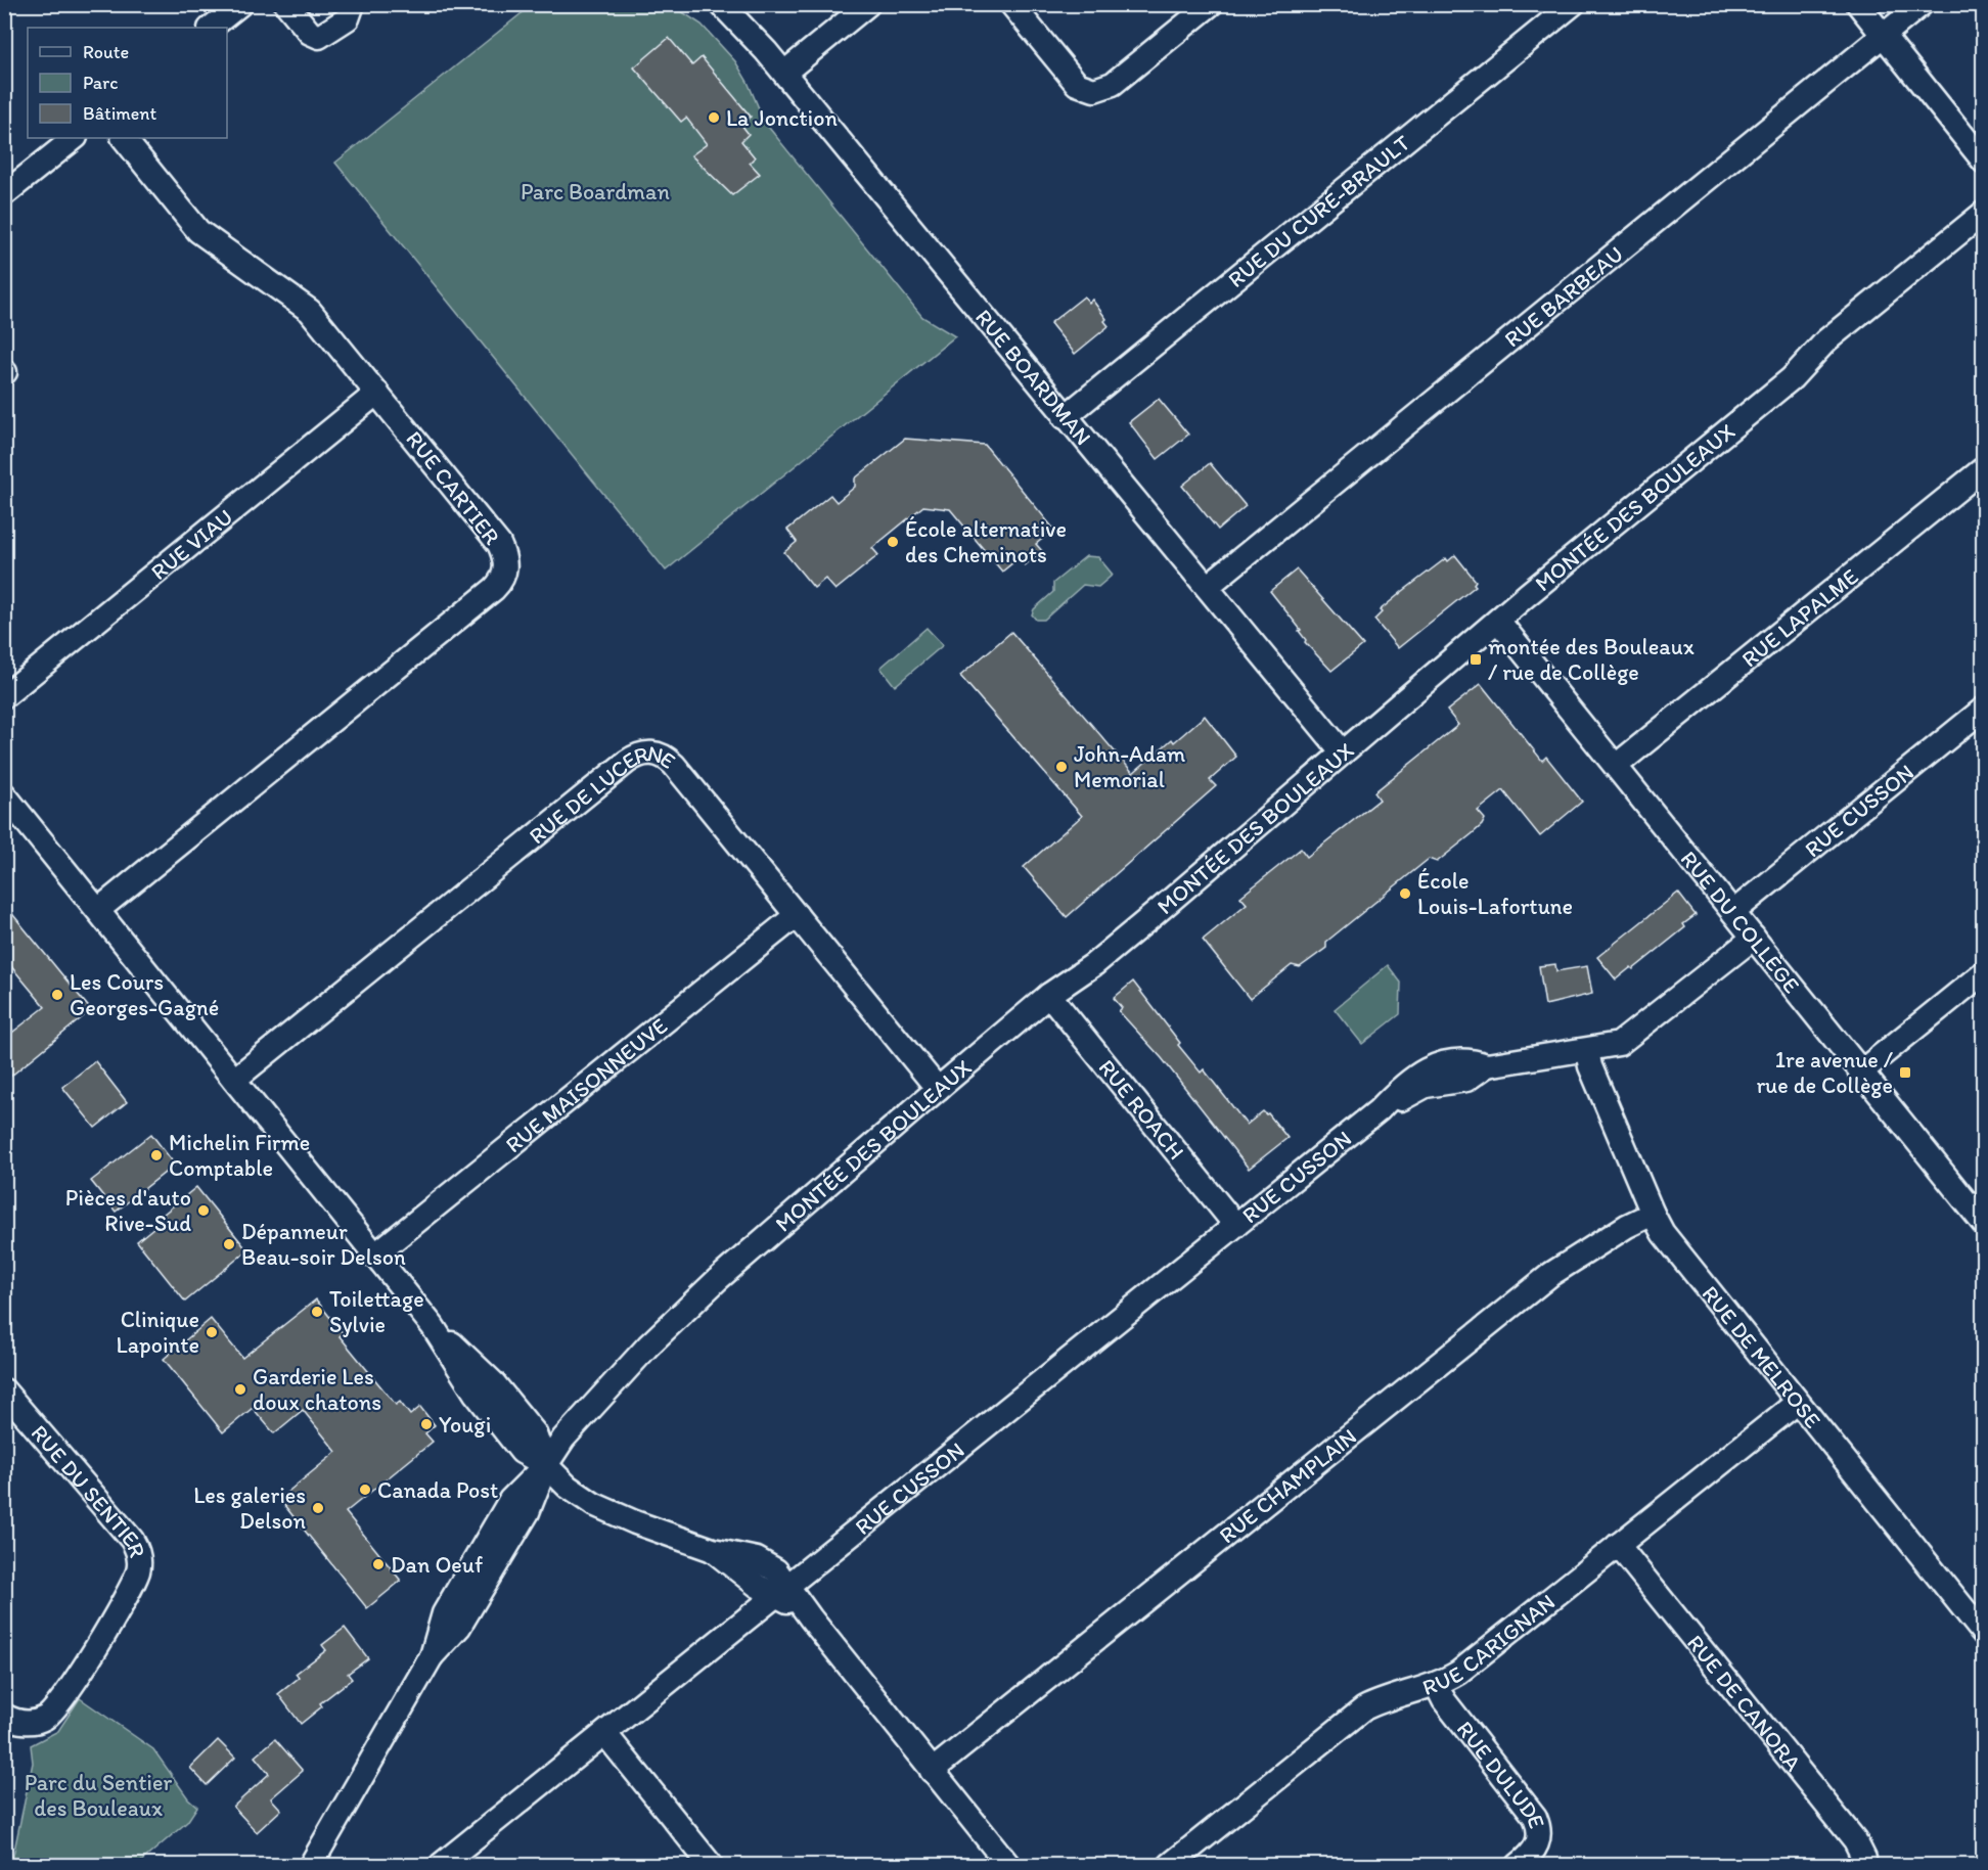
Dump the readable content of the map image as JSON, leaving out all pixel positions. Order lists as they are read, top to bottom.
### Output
{
  "streets": {
    "street": [
      "RUE DU CURÉ-BRAULT",
      "RUE BARBEAU",
      "RUE BOARDMAN",
      "RUE CARTIER",
      "MONTÉE DES BOULEAUX",
      "RUE VIAU",
      "RUE LAPALME",
      "RUE DE LUCERNE",
      "RUE CUSSON",
      "RUE DU COLLÈGE",
      "RUE MAISONNEUVE",
      "RUE ROACH",
      "RUE DE MELROSE",
      "RUE CHAMPLAIN",
      "RUE DU SENTIER",
      "RUE CARIGNAN",
      "RUE DE CANORA",
      "RUE DULUDE"
    ]
  },
  "crossings": [
    ["RUE DU CURÉ-BRAULT", "RUE BOARDMAN"],
    ["RUE BARBEAU", "RUE BOARDMAN"],
    ["RUE BOARDMAN", "MONTÉE DES BOULEAUX"],
    ["RUE CARTIER", "RUE VIAU"],
    ["MONTÉE DES BOULEAUX", "RUE DE LUCERNE"],
    ["MONTÉE DES BOULEAUX", "RUE DU COLLÈGE"],
    ["MONTÉE DES BOULEAUX", "RUE ROACH"],
    ["RUE LAPALME", "RUE DU COLLÈGE"],
    ["RUE DE LUCERNE", "RUE MAISONNEUVE"],
    ["RUE CUSSON", "RUE DU COLLÈGE"],
    ["RUE CUSSON", "RUE ROACH"],
    ["RUE CUSSON", "RUE DE MELROSE"],
    ["RUE DE MELROSE", "RUE CHAMPLAIN"],
    ["RUE DE MELROSE", "RUE CARIGNAN"],
    ["RUE CARIGNAN", "RUE DE CANORA"],
    ["RUE CARIGNAN", "RUE DULUDE"]
  ],
  "parks": ["Parc Boardman", "Parc du Sentier des Bouleaux"],
  "places": {
    "other": [
      "La Jonction",
      "École alternative des Cheminots",
      "John-Adam Memorial",
      "École Louis-Lafortune",
      "Les Cours Georges-Gagné",
      "Michelin Firme Comptable",
      "Pièces d'auto Rive-Sud",
      "Dépanneur Beau-soir Delson",
      "Toilettage Sylvie",
      "Clinique Lapointe",
      "Garderie Les doux chatons",
      "Yougi",
      "Canada Post",
      "Les galeries Delson",
      "Dan Oeuf"
    ],
    "transit": ["montée des Bouleaux / rue de Collège", "1re avenue / rue de Collège"]
  },
  "legend": ["Route", "Parc", "Bâtiment"]
}
